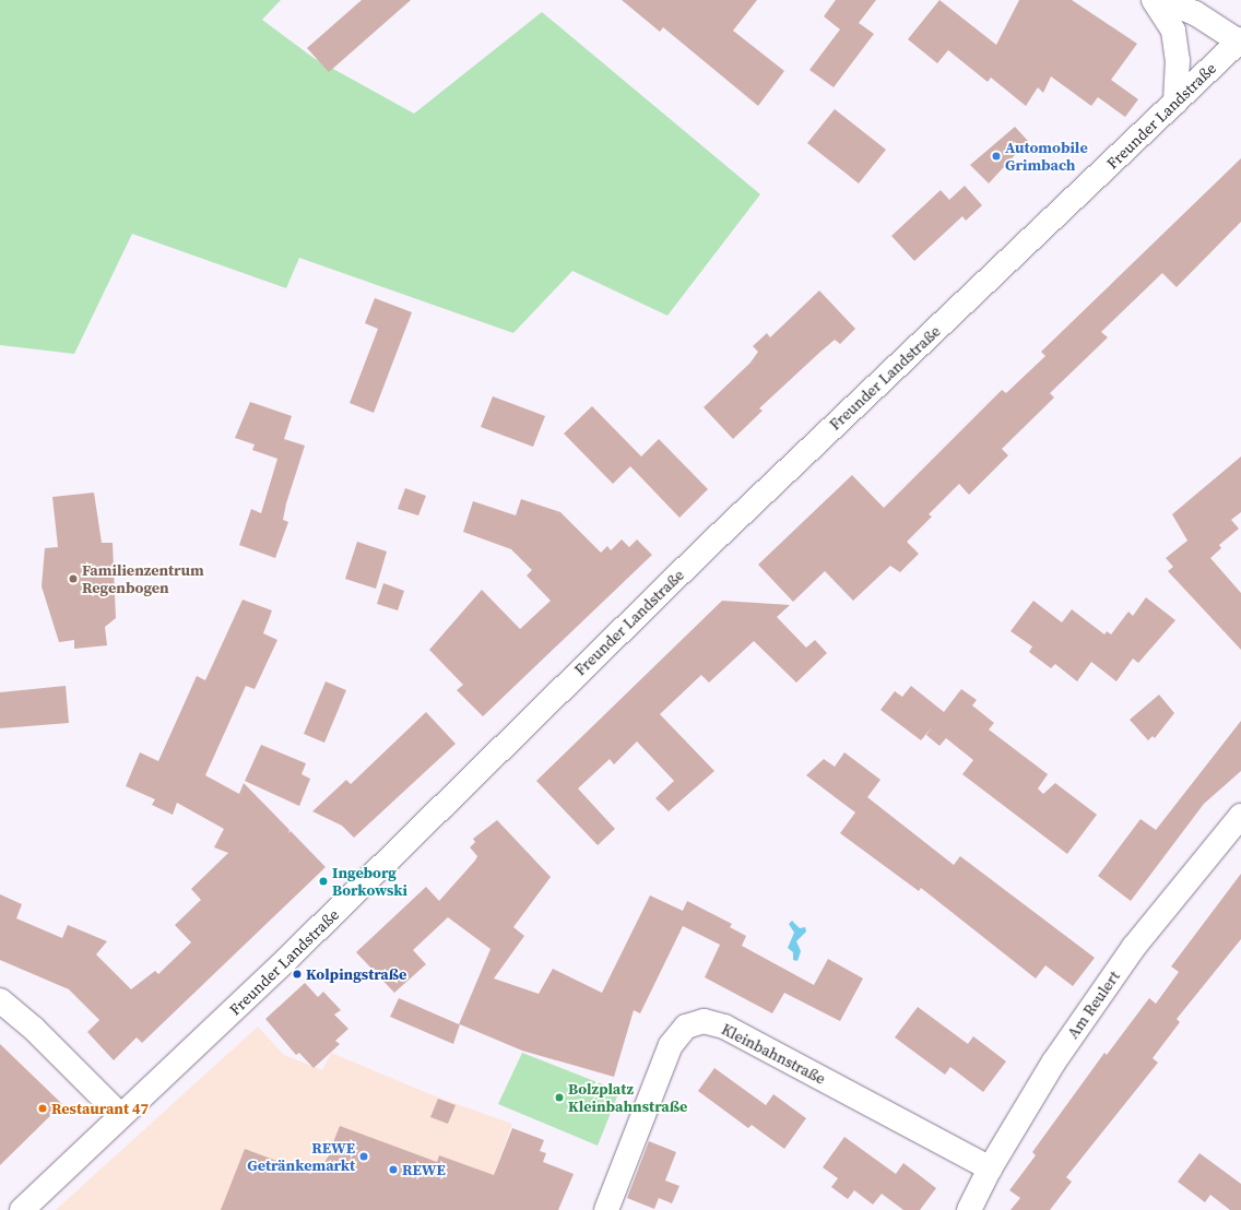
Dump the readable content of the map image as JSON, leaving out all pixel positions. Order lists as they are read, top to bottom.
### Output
{
  "streets": {
    "main road": ["Freunder Landstraße", "Am Reulert", "Kleinbahnstraße"]
  },
  "crossings": [
    ["Am Reulert", "Kleinbahnstraße"]
  ],
  "places": [
    "Automobile Grimbach",
    "Familienzentrum Regenbogen",
    "Ingeborg Borkowski",
    "Kolpingstraße",
    "Bolzplatz Kleinbahnstraße",
    "Restaurant 47",
    "REWE Getränkemarkt",
    "REWE"
  ]
}
